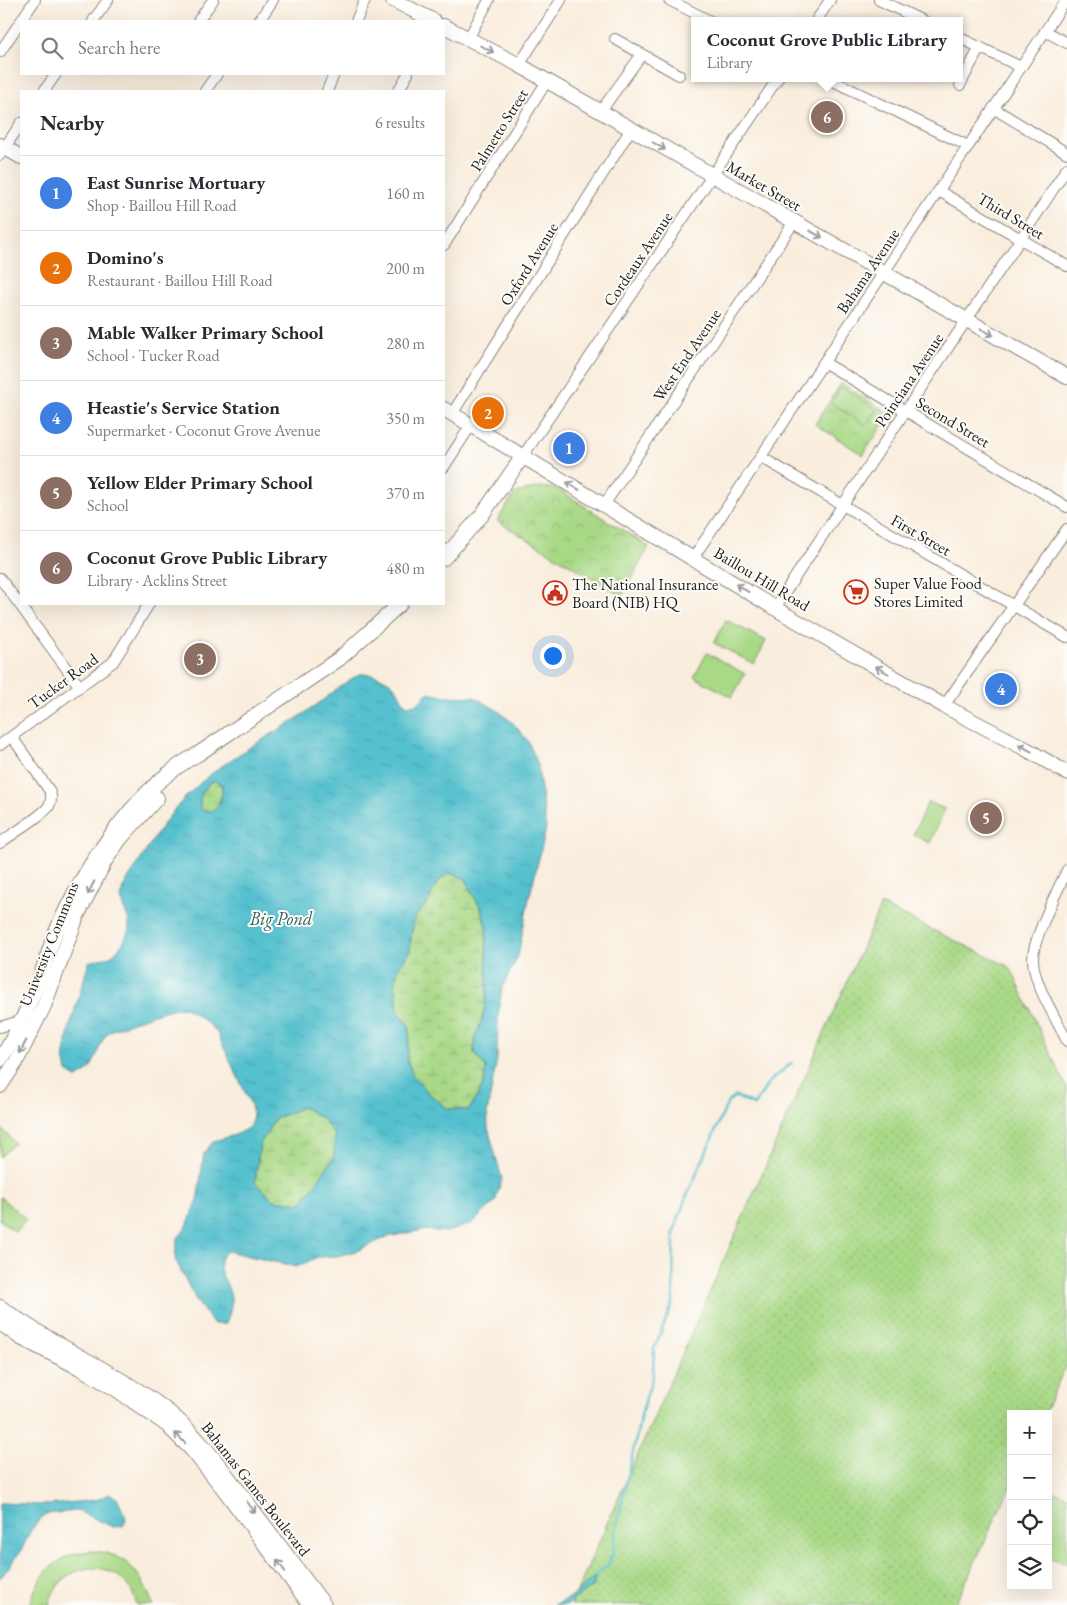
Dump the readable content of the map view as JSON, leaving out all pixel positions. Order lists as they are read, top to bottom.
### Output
{
  "streets": {
    "main road": [
      "Market Street",
      "Baillou Hill Road",
      "University Commons",
      "Bahamas Games Boulevard"
    ],
    "street": [
      "Palmetto Street",
      "Third Street",
      "Cordeaux Avenue",
      "Oxford Avenue",
      "Bahama Avenue",
      "West End Avenue",
      "Poinciana Avenue",
      "Second Street",
      "First Street",
      "Tucker Road"
    ]
  },
  "crossings": [
    ["Palmetto Street", "Market Street"],
    ["Market Street", "Cordeaux Avenue"],
    ["Market Street", "Oxford Avenue"],
    ["Market Street", "Bahama Avenue"],
    ["Market Street", "West End Avenue"],
    ["Market Street", "Poinciana Avenue"],
    ["Third Street", "Bahama Avenue"],
    ["Third Street", "Poinciana Avenue"],
    ["Cordeaux Avenue", "Baillou Hill Road"],
    ["Oxford Avenue", "Baillou Hill Road"],
    ["Bahama Avenue", "Second Street"],
    ["Bahama Avenue", "First Street"],
    ["Bahama Avenue", "Baillou Hill Road"],
    ["West End Avenue", "Baillou Hill Road"],
    ["Poinciana Avenue", "Second Street"],
    ["Poinciana Avenue", "First Street"],
    ["Poinciana Avenue", "Baillou Hill Road"]
  ],
  "one_way": ["Market Street", "Baillou Hill Road"],
  "water": ["Big Pond"],
  "places": {
    "supermarket": ["Super Value Food Stores Limited"],
    "public building": ["The National Insurance Board (NIB) HQ"]
  },
  "page": {
    "popup": ["Coconut Grove Public Library", "Library"],
    "search": "Search here",
    "heading": ["Nearby", "6 results"],
    "pins": [
      "6",
      "2",
      "1",
      "3",
      "4",
      "5"
    ],
    "list": [
      {
        "mark": "1",
        "name": "East Sunrise Mortuary",
        "note": "Shop · Baillou Hill Road",
        "value": "160 m"
      },
      {
        "mark": "2",
        "name": "Domino's",
        "note": "Restaurant · Baillou Hill Road",
        "value": "200 m"
      },
      {
        "mark": "3",
        "name": "Mable Walker Primary School",
        "note": "School · Tucker Road",
        "value": "280 m"
      },
      {
        "mark": "4",
        "name": "Heastie's Service Station",
        "note": "Supermarket · Coconut Grove Avenue",
        "value": "350 m"
      },
      {
        "mark": "5",
        "name": "Yellow Elder Primary School",
        "note": "School",
        "value": "370 m"
      },
      {
        "mark": "6",
        "name": "Coconut Grove Public Library",
        "note": "Library · Acklins Street",
        "value": "480 m"
      }
    ],
    "map_buttons": ["+", "−"]
  }
}
